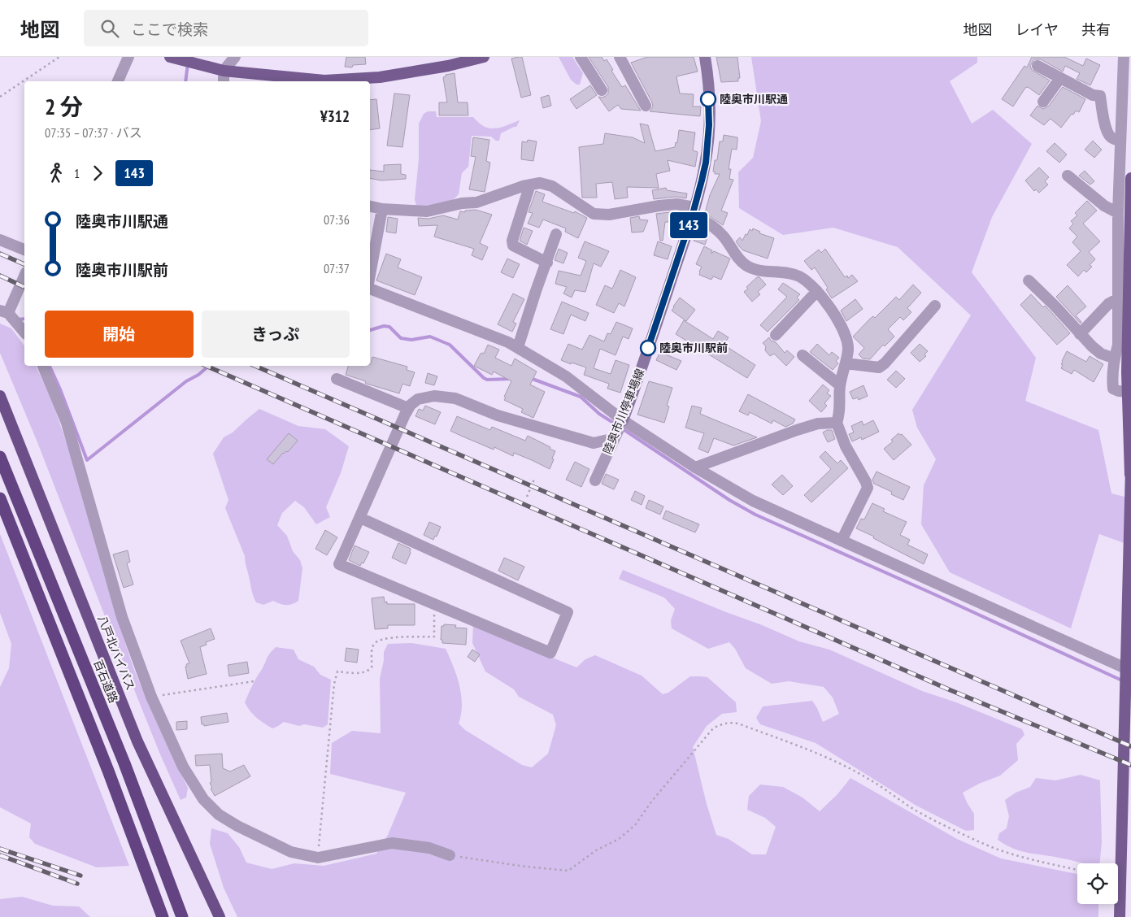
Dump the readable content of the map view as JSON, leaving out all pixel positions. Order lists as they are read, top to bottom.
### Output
{
  "streets": {
    "highway": ["八戸北バイパス", "百石道路"],
    "main road": ["陸奥市川停車場線"]
  },
  "places": ["陸奥市川駅通", "陸奥市川駅前"],
  "lines": ["bus line 143"],
  "page": {
    "header": "地図",
    "search": "ここで検索",
    "nav": ["地図", "レイヤ", "共有"],
    "on_map": "143",
    "heading": ["2 分", "07:35 – 07:37 · バス", "¥312"],
    "legs": ["1", "143"],
    "list": [
      {
        "name": "陸奥市川駅通",
        "value": "07:36"
      },
      {
        "name": "陸奥市川駅前",
        "value": "07:37"
      }
    ],
    "buttons": ["開始", "きっぷ"]
  }
}
